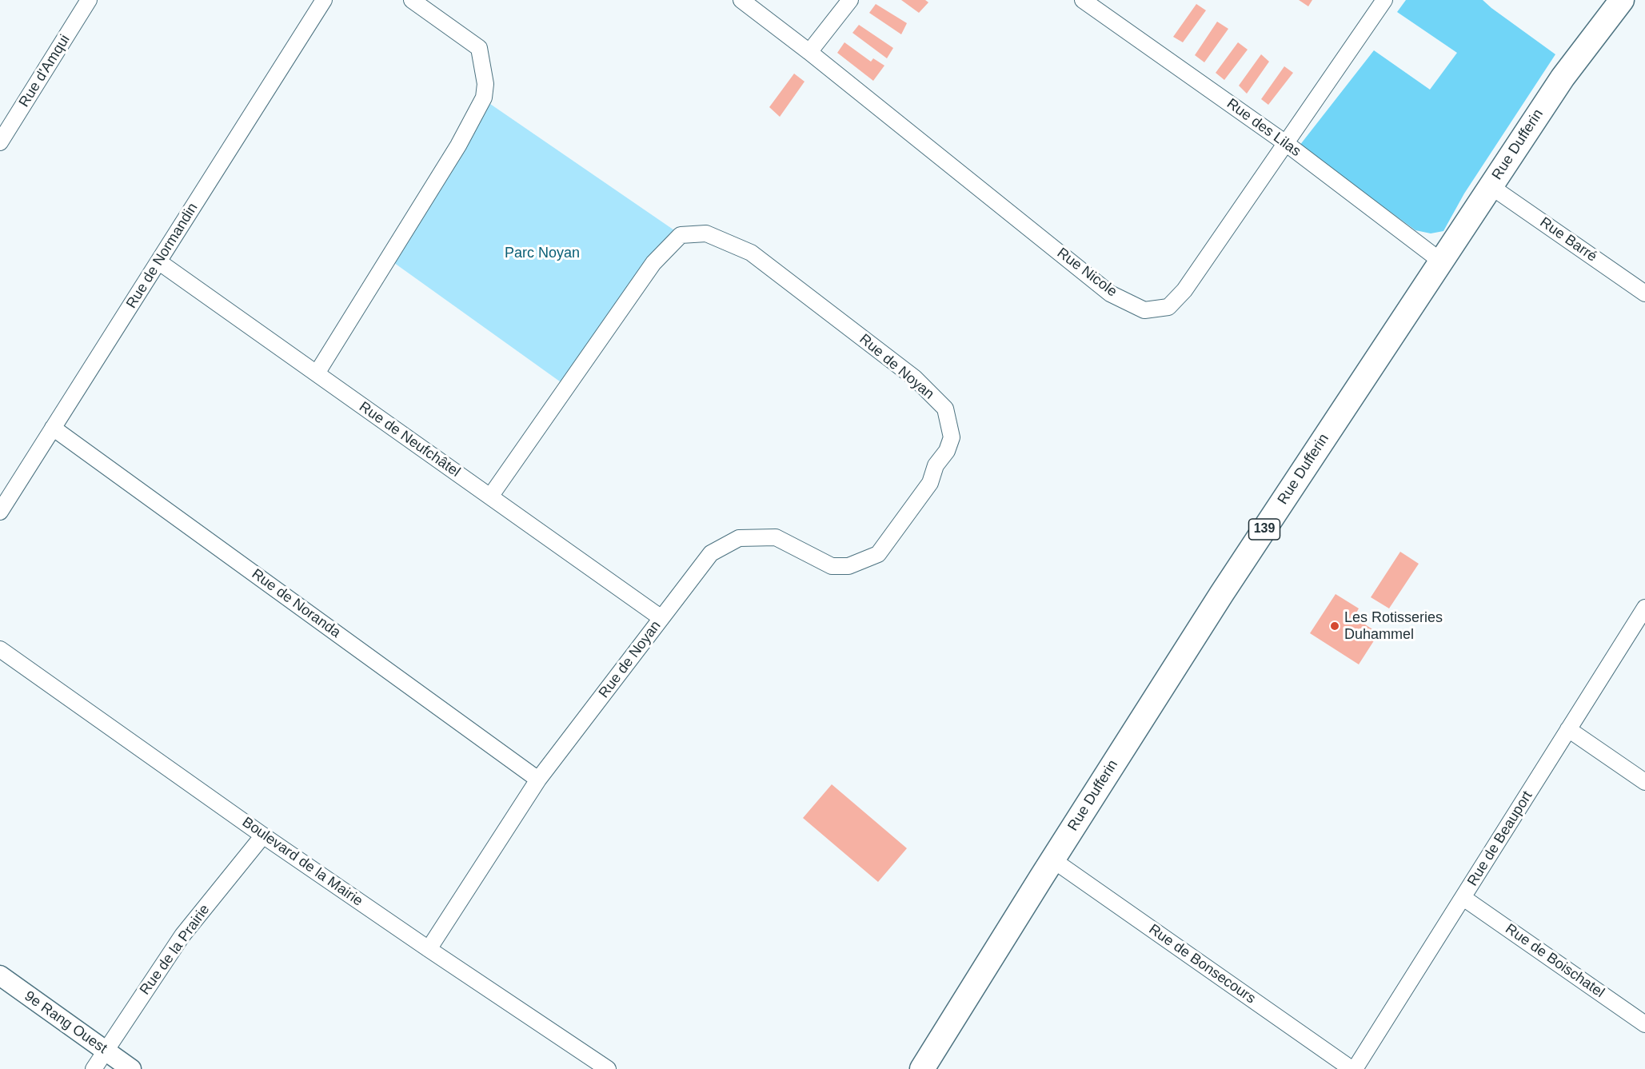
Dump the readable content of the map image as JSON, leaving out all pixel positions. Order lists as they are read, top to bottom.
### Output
{
  "streets": {
    "main road": ["Rue Dufferin", "139"],
    "street": [
      "Rue d'Amqui",
      "Rue des Lilas",
      "Rue Barré",
      "Rue de Normandin",
      "Rue Nicole",
      "Rue de Noyan",
      "Rue de Neufchâtel",
      "Rue de Noranda",
      "Rue de Beauport",
      "Boulevard de la Mairie",
      "Rue de la Prairie",
      "Rue de Boischatel",
      "Rue de Bonsecours",
      "9e Rang Ouest"
    ]
  },
  "crossings": [
    ["Rue des Lilas", "Rue Dufferin"],
    ["Rue des Lilas", "Rue Nicole"],
    ["Rue Dufferin", "Rue Barré"],
    ["Rue Dufferin", "Rue de Bonsecours"],
    ["Rue de Normandin", "Rue de Neufchâtel"],
    ["Rue de Normandin", "Rue de Noranda"],
    ["Rue de Noyan", "Rue de Neufchâtel"],
    ["Rue de Noyan", "Rue de Noranda"],
    ["Rue de Noyan", "Boulevard de la Mairie"],
    ["Rue de Beauport", "Rue de Boischatel"],
    ["Boulevard de la Mairie", "Rue de la Prairie"],
    ["Rue de la Prairie", "9e Rang Ouest"]
  ],
  "parks": ["Parc Noyan"],
  "places": ["Les Rotisseries Duhammel"]
}
